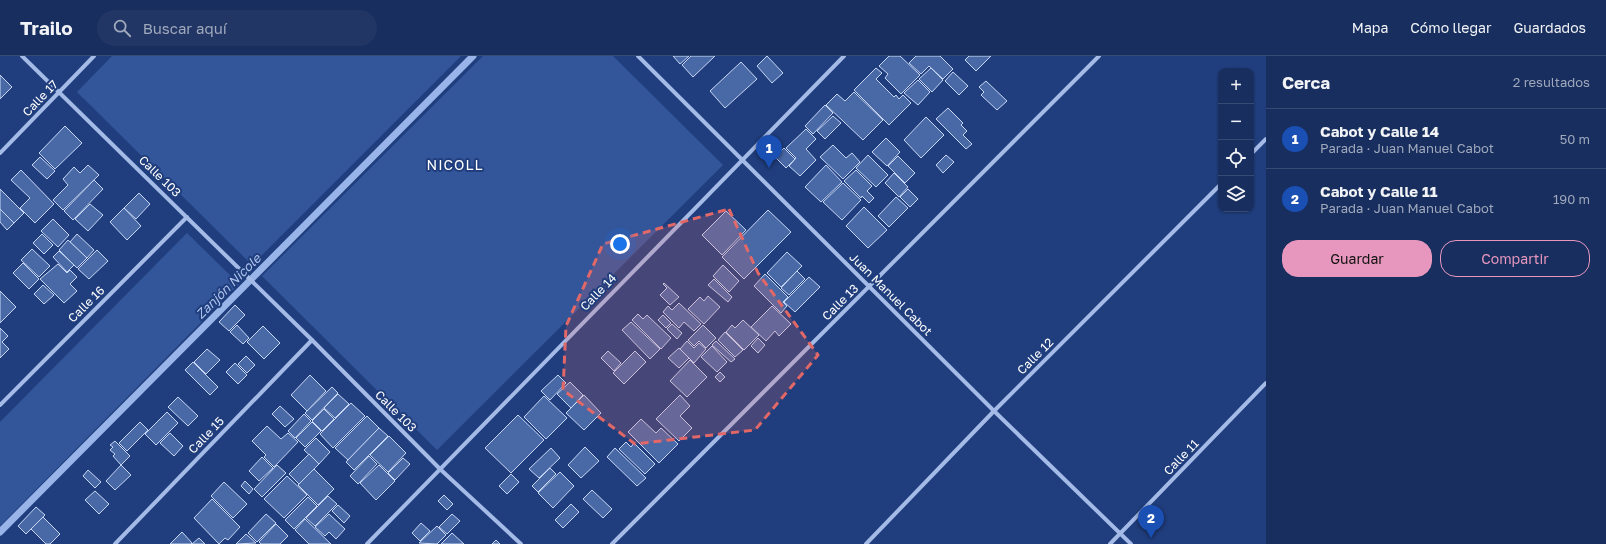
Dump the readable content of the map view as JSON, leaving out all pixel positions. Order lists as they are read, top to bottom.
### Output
{
  "streets": {
    "street": [
      "Calle 17",
      "Calle 103",
      "Calle 14",
      "Juan Manuel Cabot",
      "Calle 13",
      "Calle 16",
      "Calle 12",
      "Calle 15",
      "Calle 11"
    ]
  },
  "crossings": [
    ["Calle 17", "Calle 103"],
    ["Calle 103", "Calle 14"],
    ["Calle 103", "Calle 16"],
    ["Calle 103", "Calle 15"],
    ["Calle 14", "Juan Manuel Cabot"],
    ["Juan Manuel Cabot", "Calle 13"],
    ["Juan Manuel Cabot", "Calle 12"],
    ["Juan Manuel Cabot", "Calle 11"]
  ],
  "districts": ["NICOLL"],
  "water": ["Zanjón Nicole"],
  "page": {
    "header": "Trailo",
    "search": "Buscar aquí",
    "nav": ["Mapa", "Cómo llegar", "Guardados"],
    "heading": ["Cerca", "2 resultados"],
    "map_buttons": ["+", "−"],
    "list": [
      {
        "mark": "1",
        "name": "Cabot y Calle 14",
        "note": "Parada · Juan Manuel Cabot",
        "value": "50 m"
      },
      {
        "mark": "2",
        "name": "Cabot y Calle 11",
        "note": "Parada · Juan Manuel Cabot",
        "value": "190 m"
      }
    ],
    "pins": ["1", "2"],
    "buttons": ["Guardar", "Compartir"]
  }
}
